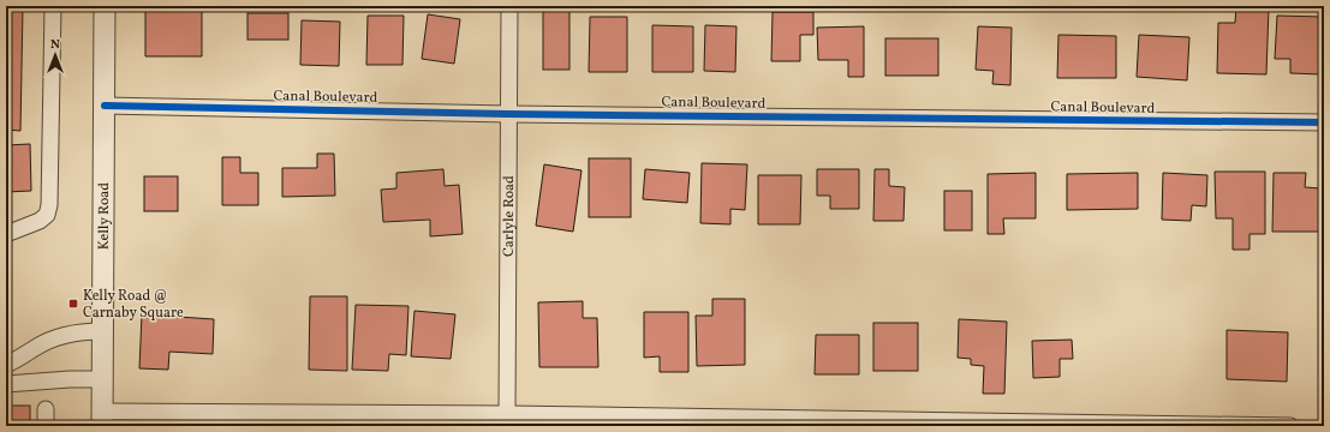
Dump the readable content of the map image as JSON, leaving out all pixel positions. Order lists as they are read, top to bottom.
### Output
{
  "streets": {
    "street": ["Canal Boulevard", "Kelly Road", "Carlyle Road"]
  },
  "crossings": [
    ["Canal Boulevard", "Kelly Road"],
    ["Canal Boulevard", "Carlyle Road"]
  ],
  "places": {
    "transit": ["Kelly Road @ Carnaby Square"]
  },
  "north": "top"
}
